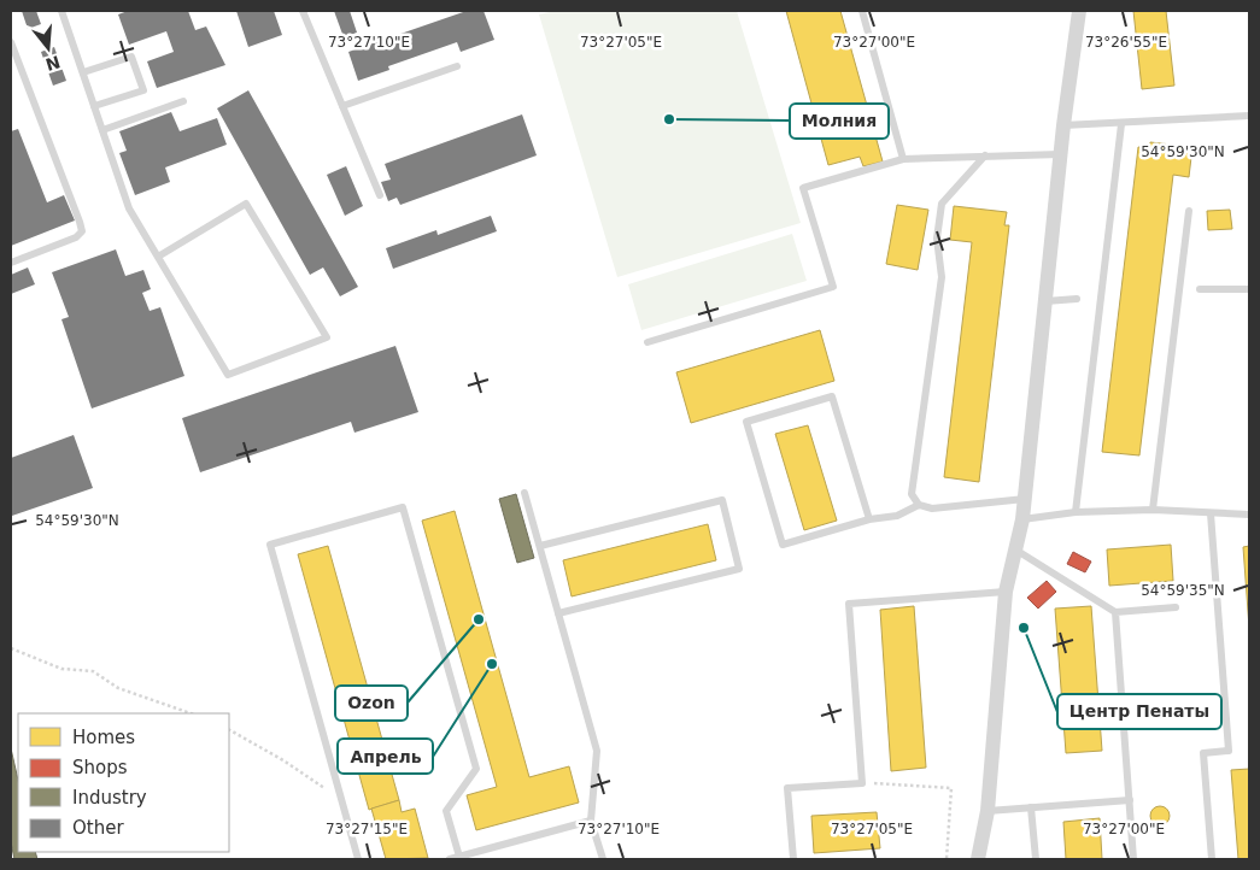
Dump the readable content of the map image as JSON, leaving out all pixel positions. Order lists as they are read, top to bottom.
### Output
{
  "places": [
    "Молния",
    "Ozon",
    "Центр Пенаты",
    "Апрель"
  ],
  "legend": [
    "Homes",
    "Shops",
    "Industry",
    "Other"
  ],
  "north": "bottom",
  "coordinates": [
    "73°27'10\"E",
    "73°27'05\"E",
    "73°27'00\"E",
    "73°26'55\"E",
    "54°59'30\"N",
    "54°59'35\"N",
    "73°27'15\"E"
  ]
}
